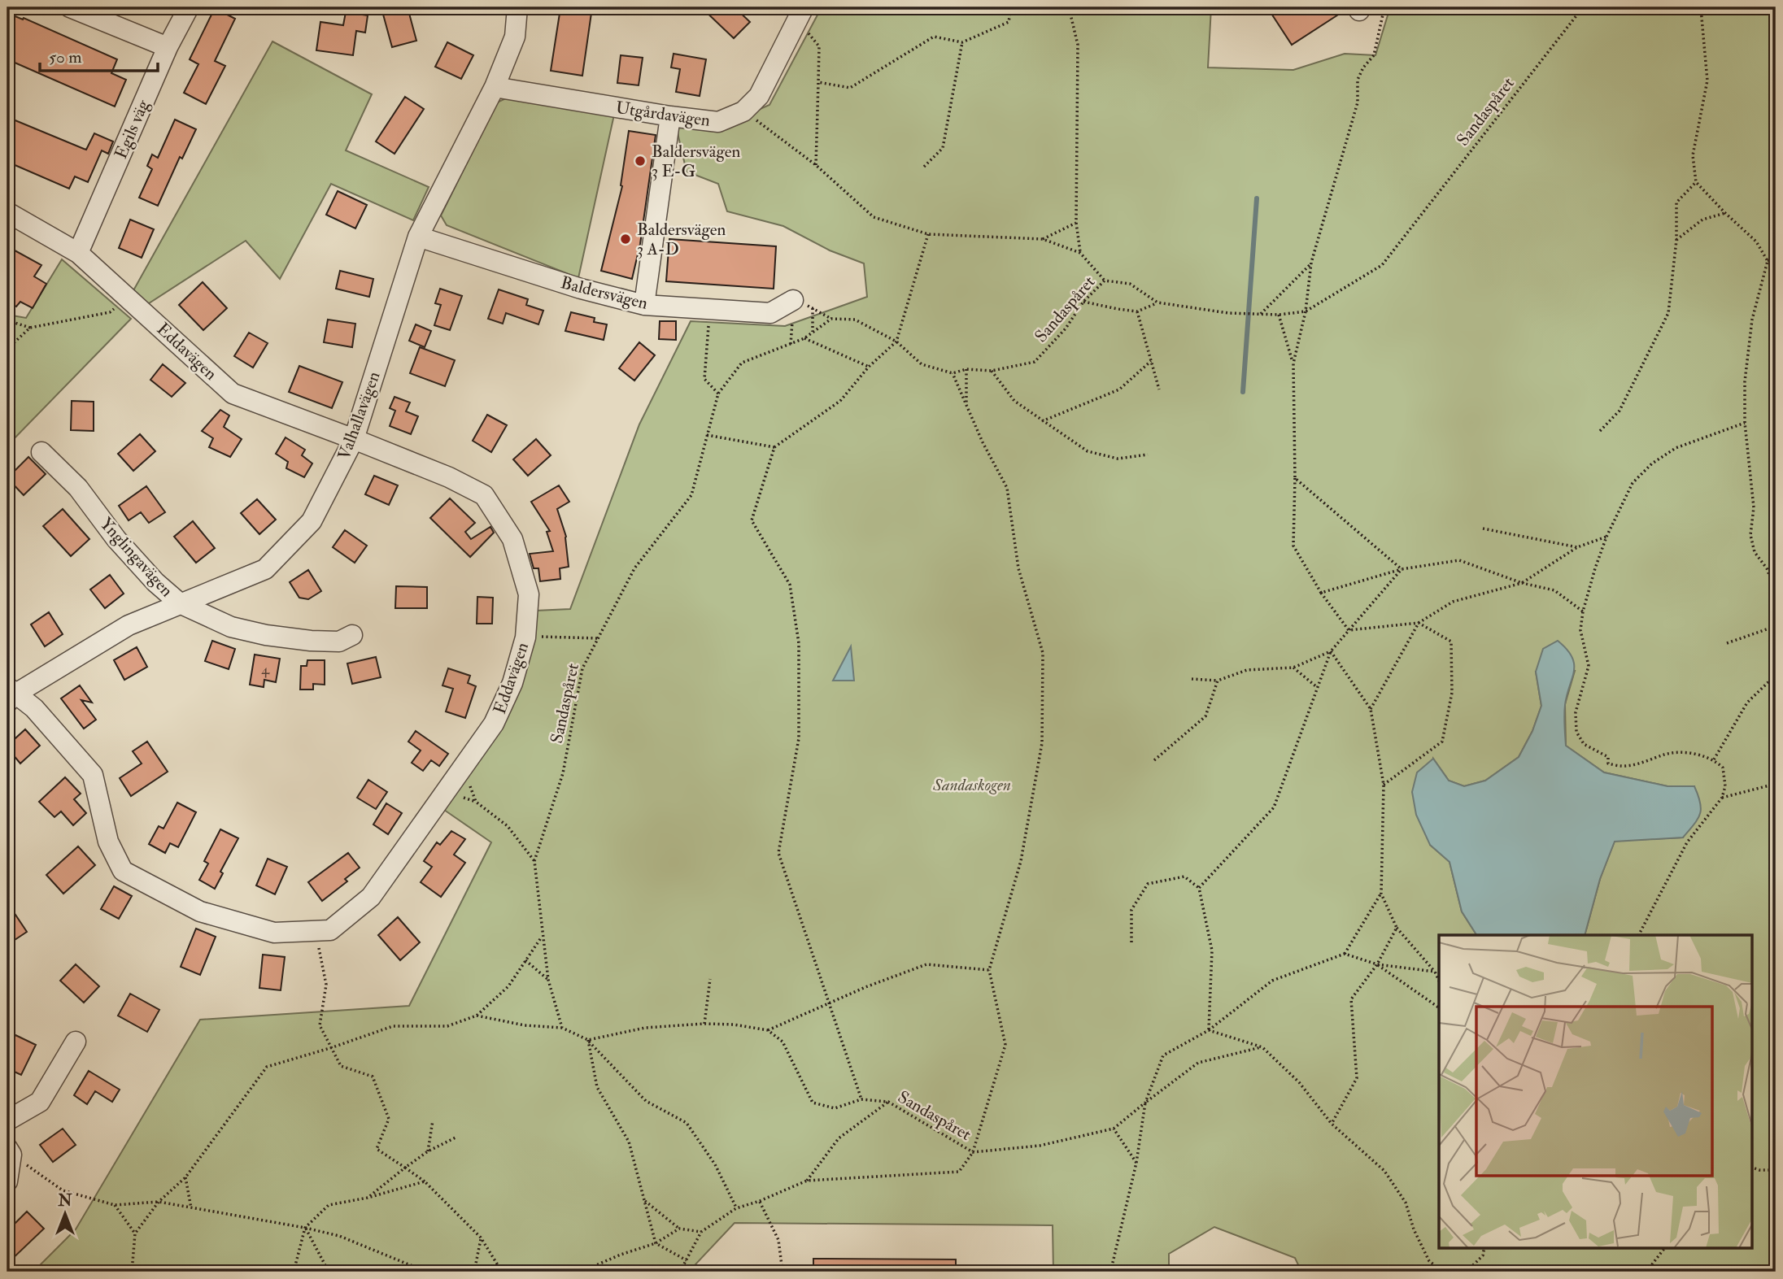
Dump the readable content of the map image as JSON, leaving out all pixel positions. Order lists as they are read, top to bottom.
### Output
{
  "streets": {
    "street": [
      "Utgårdavägen",
      "Egils väg",
      "Baldersvägen",
      "Eddavägen",
      "Valhallavägen",
      "Ynglingavägen"
    ],
    "path": ["Sandaspåret"]
  },
  "crossings": [
    ["Utgårdavägen", "Valhallavägen"],
    ["Egils väg", "Eddavägen"],
    ["Baldersvägen", "Valhallavägen"],
    ["Eddavägen", "Valhallavägen"],
    ["Valhallavägen", "Ynglingavägen"]
  ],
  "parks": ["Sandaskogen"],
  "places": ["Baldersvägen 3 E-G", "Baldersvägen 3 A-D"],
  "house_numbers": ["4"],
  "scale_bar": "50 m",
  "north": "top"
}
